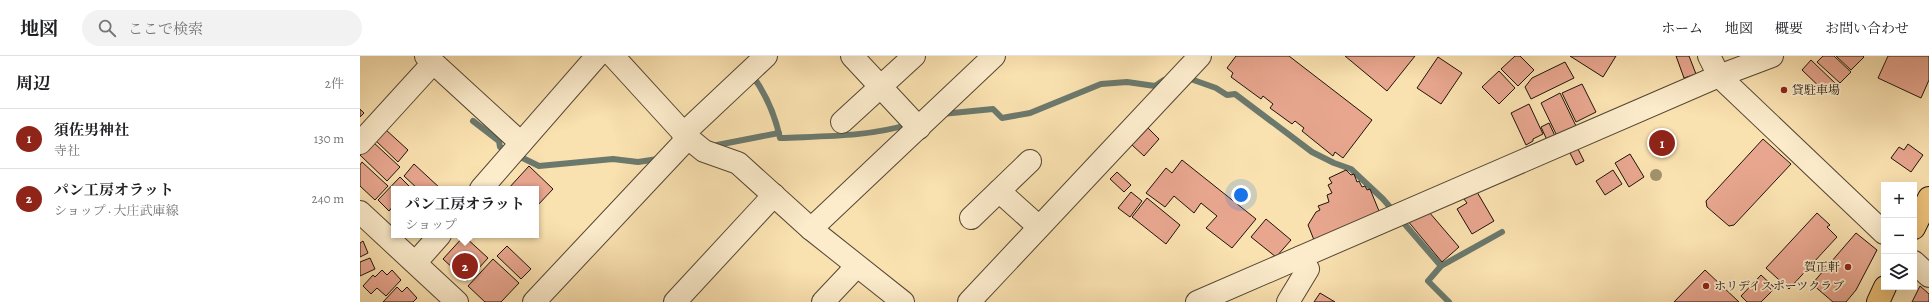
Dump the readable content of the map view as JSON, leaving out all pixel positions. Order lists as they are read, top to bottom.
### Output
{
  "places": ["貸駐車場", "賀正軒", "ホリデイスポーツクラブ"],
  "page": {
    "header": "地図",
    "search": "ここで検索",
    "nav": [
      "ホーム",
      "地図",
      "概要",
      "お問い合わせ"
    ],
    "heading": ["周辺", "2件"],
    "list": [
      {
        "mark": "1",
        "name": "須佐男神社",
        "note": "寺社",
        "value": "130 m"
      },
      {
        "mark": "2",
        "name": "パン工房オラット",
        "note": "ショップ · 大庄武庫線",
        "value": "240 m"
      }
    ],
    "pins": ["1", "2"],
    "map_buttons": ["+", "−"],
    "popup": ["パン工房オラット", "ショップ"]
  }
}
